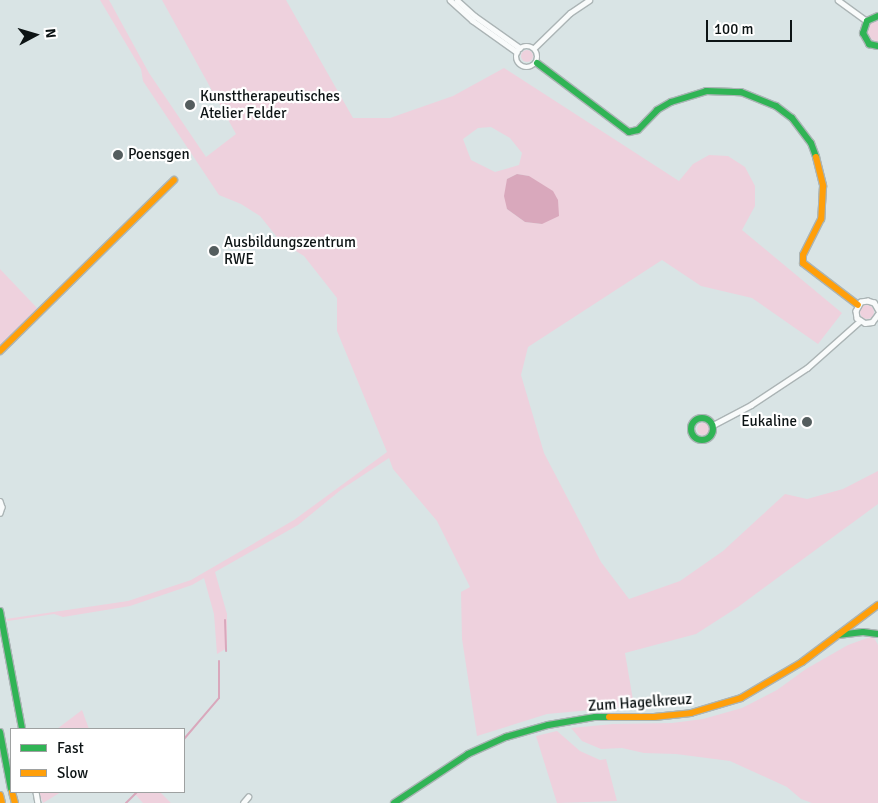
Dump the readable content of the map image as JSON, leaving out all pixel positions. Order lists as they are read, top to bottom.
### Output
{
  "streets": {
    "main road": ["Zum Hagelkreuz"]
  },
  "places": [
    "Kunsttherapeutisches Atelier Felder",
    "Poensgen",
    "Ausbildungszentrum RWE",
    "Eukaline"
  ],
  "legend": ["Fast", "Slow"],
  "scale_bar": "100 m",
  "north": "right"
}
